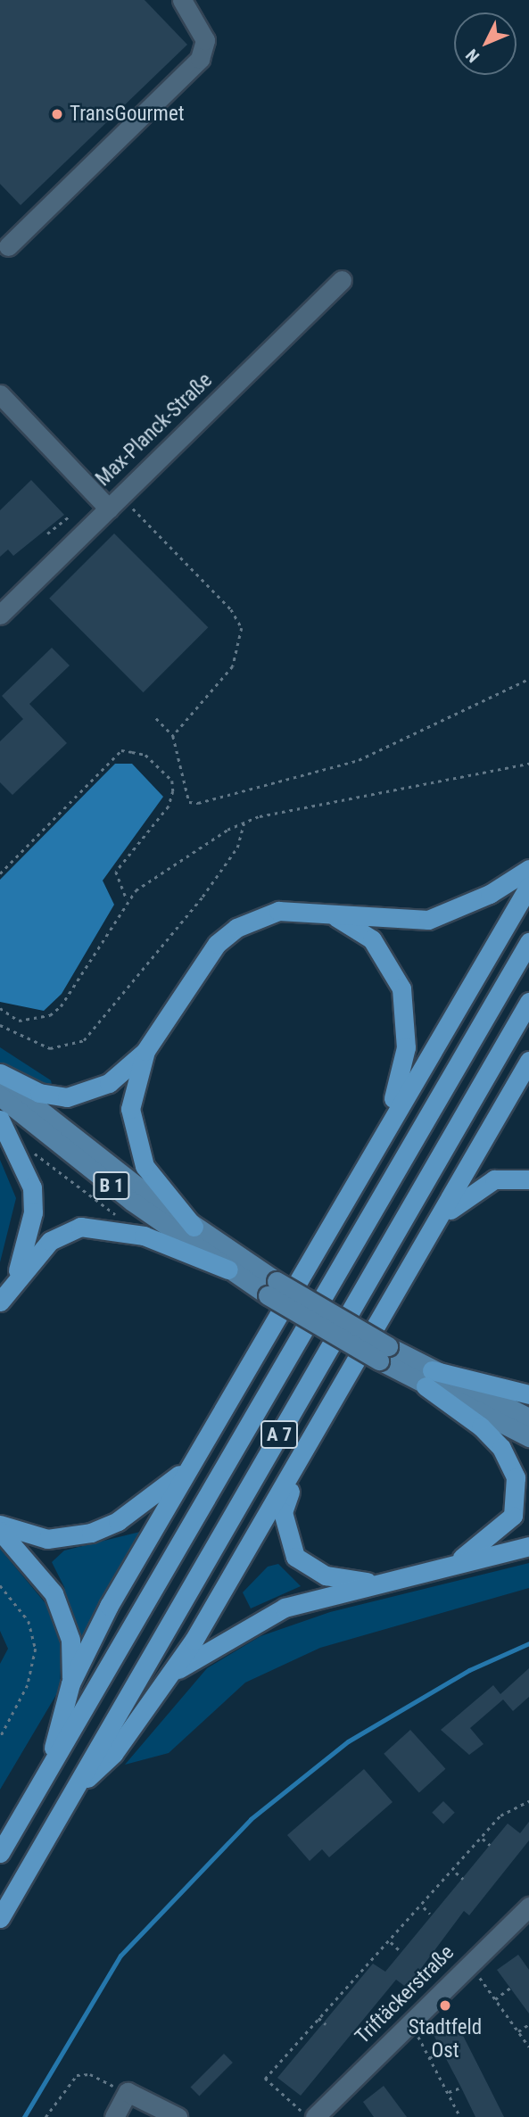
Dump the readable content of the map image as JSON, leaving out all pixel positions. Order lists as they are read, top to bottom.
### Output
{
  "streets": {
    "highway": ["A 7"],
    "main road": ["B 1"],
    "street": ["Max-Planck-Straße", "Triftäckerstraße"]
  },
  "places": ["TransGourmet", "Stadtfeld Ost"],
  "north": "bottom left"
}
